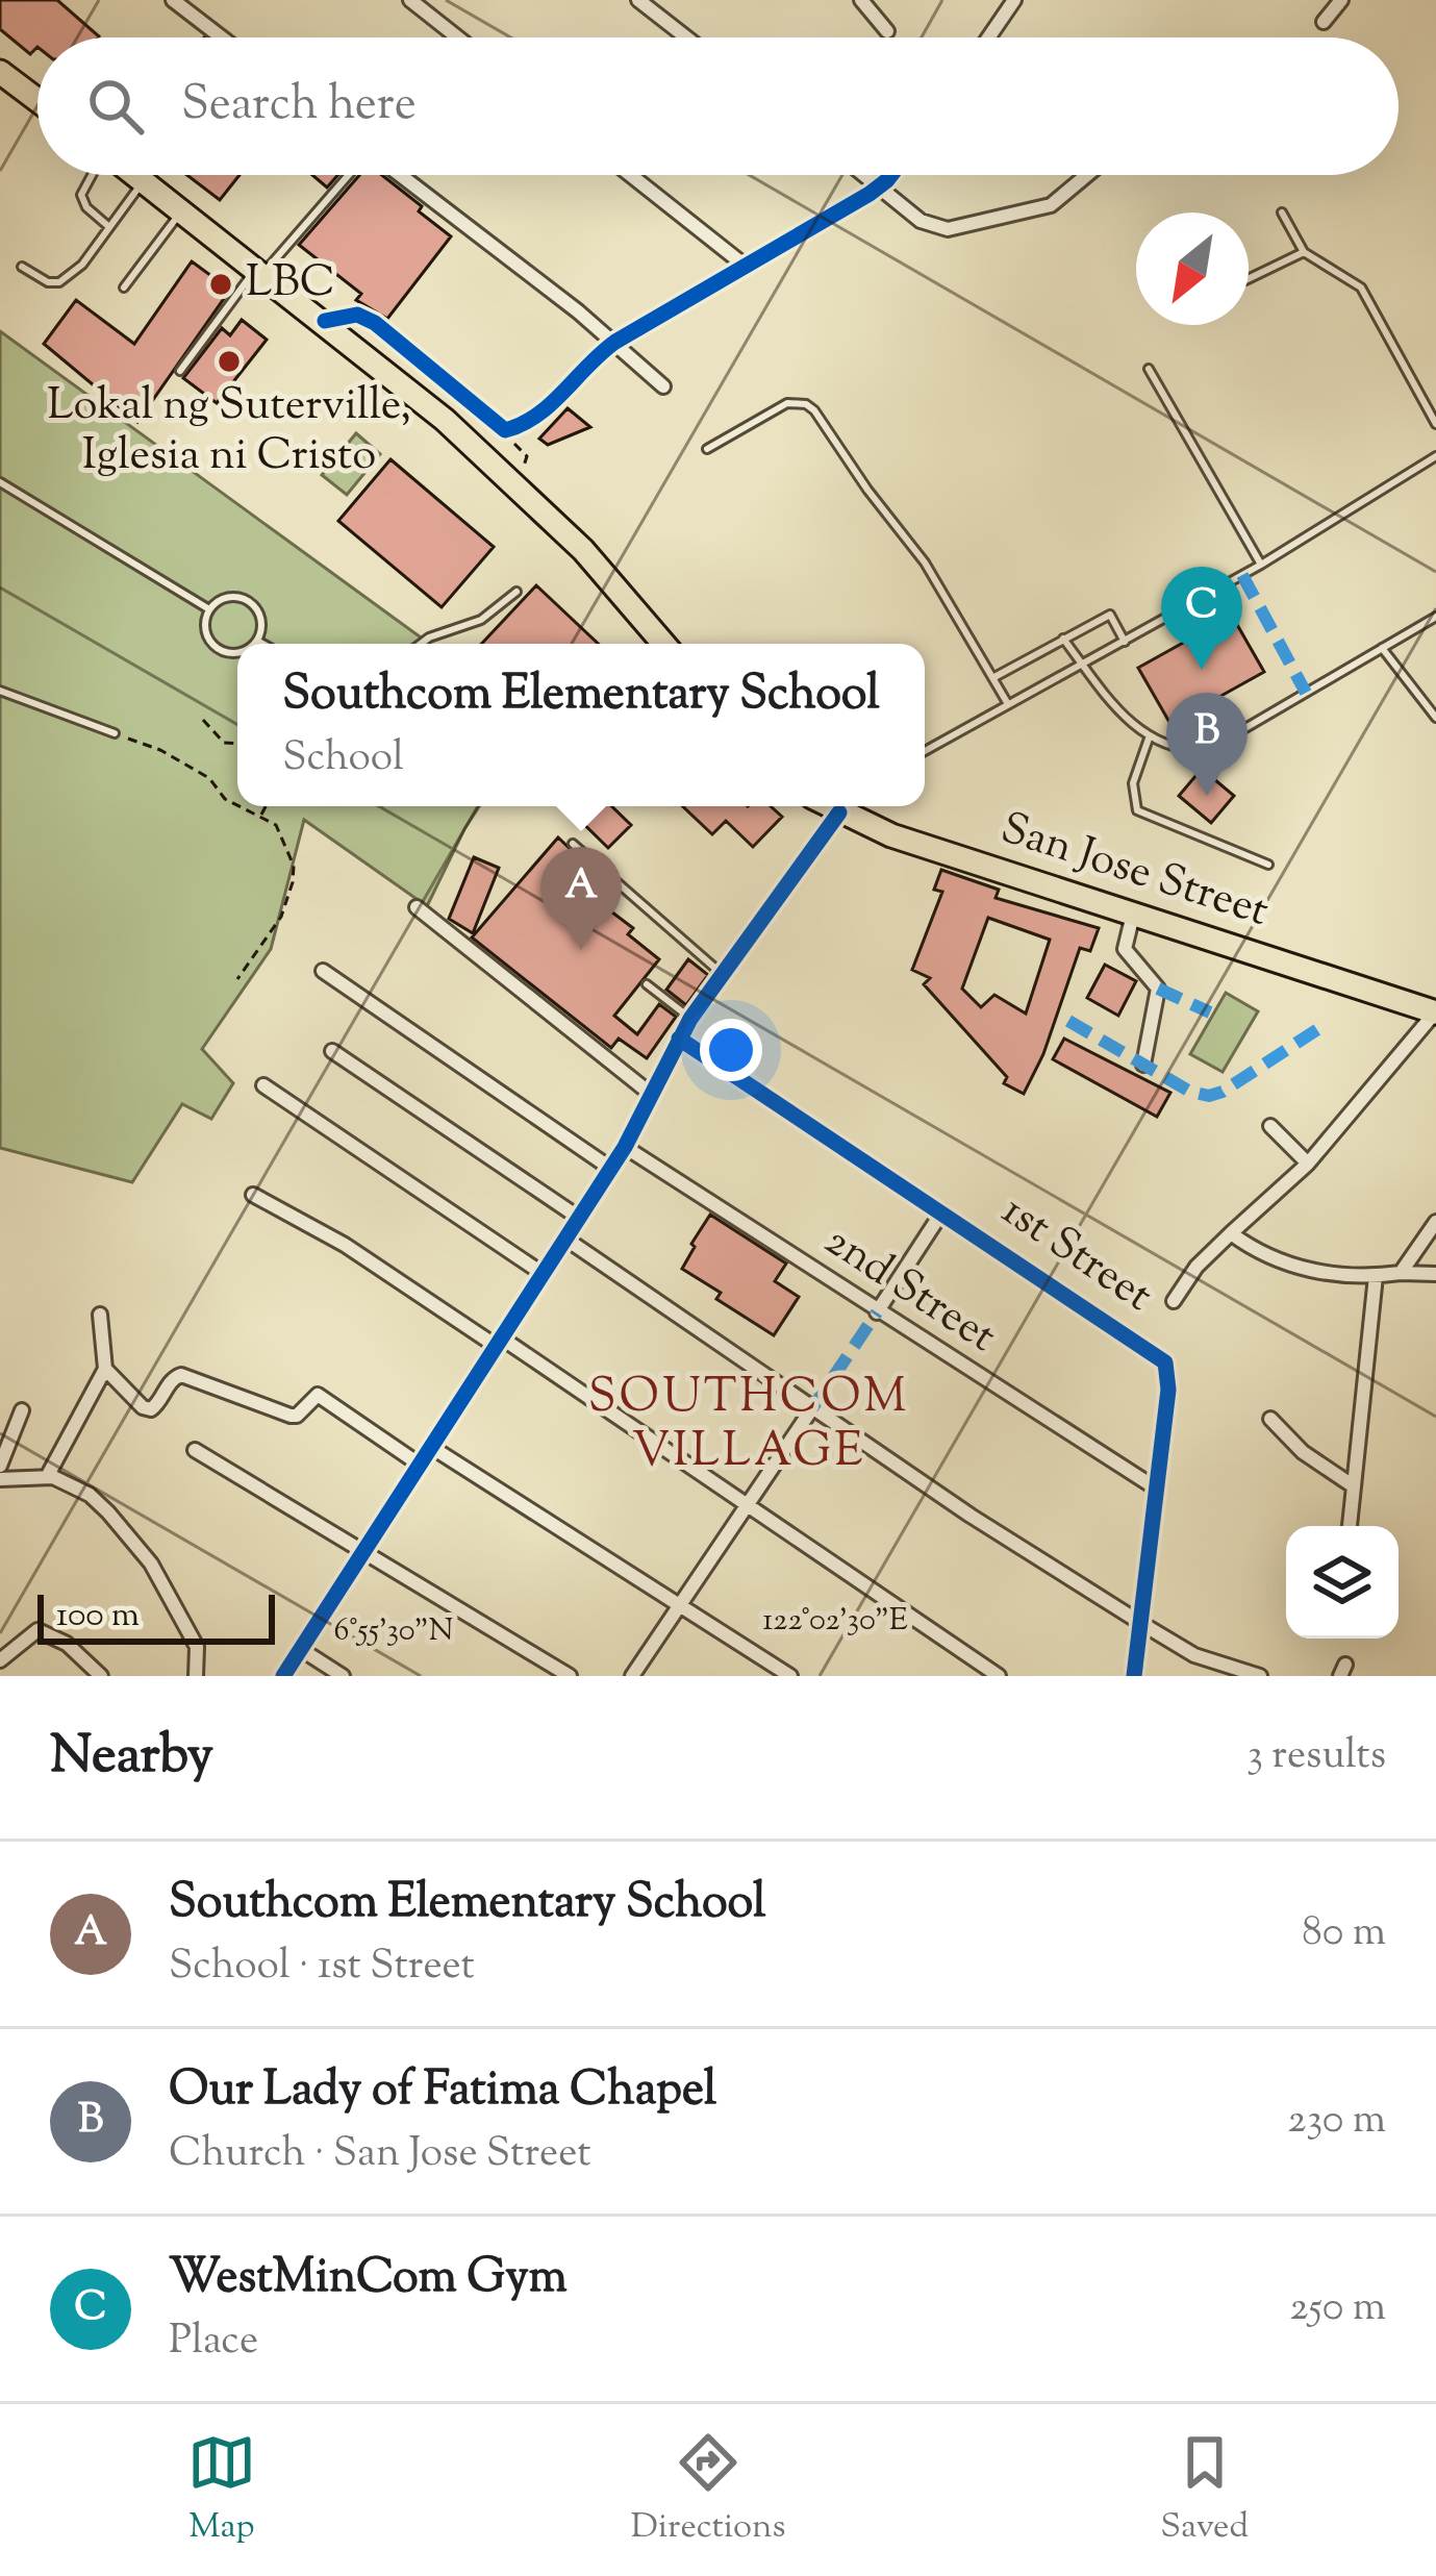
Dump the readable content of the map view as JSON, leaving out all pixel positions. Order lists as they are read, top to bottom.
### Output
{
  "streets": {
    "main road": ["San Jose Street"],
    "street": ["1st Street", "2nd Street"]
  },
  "crossings": [
    ["1st Street", "2nd Street"]
  ],
  "districts": ["SOUTHCOM VILLAGE"],
  "places": ["LBC", "Lokal ng Suterville, Iglesia ni Cristo"],
  "scale_bar": "100 m",
  "north": "bottom left",
  "page": {
    "search": "Search here",
    "pins": ["C", "B", "A"],
    "popup": ["Southcom Elementary School", "School"],
    "scale": "100 m",
    "heading": ["Nearby", "3 results"],
    "list": [
      {
        "mark": "A",
        "name": "Southcom Elementary School",
        "note": "School · 1st Street",
        "value": "80 m"
      },
      {
        "mark": "B",
        "name": "Our Lady of Fatima Chapel",
        "note": "Church · San Jose Street",
        "value": "230 m"
      },
      {
        "mark": "C",
        "name": "WestMinCom Gym",
        "note": "Place",
        "value": "250 m"
      }
    ],
    "nav": ["Map", "Directions", "Saved"]
  },
  "coordinates": ["122°02'30\"E", "6°55'30\"N"]
}
